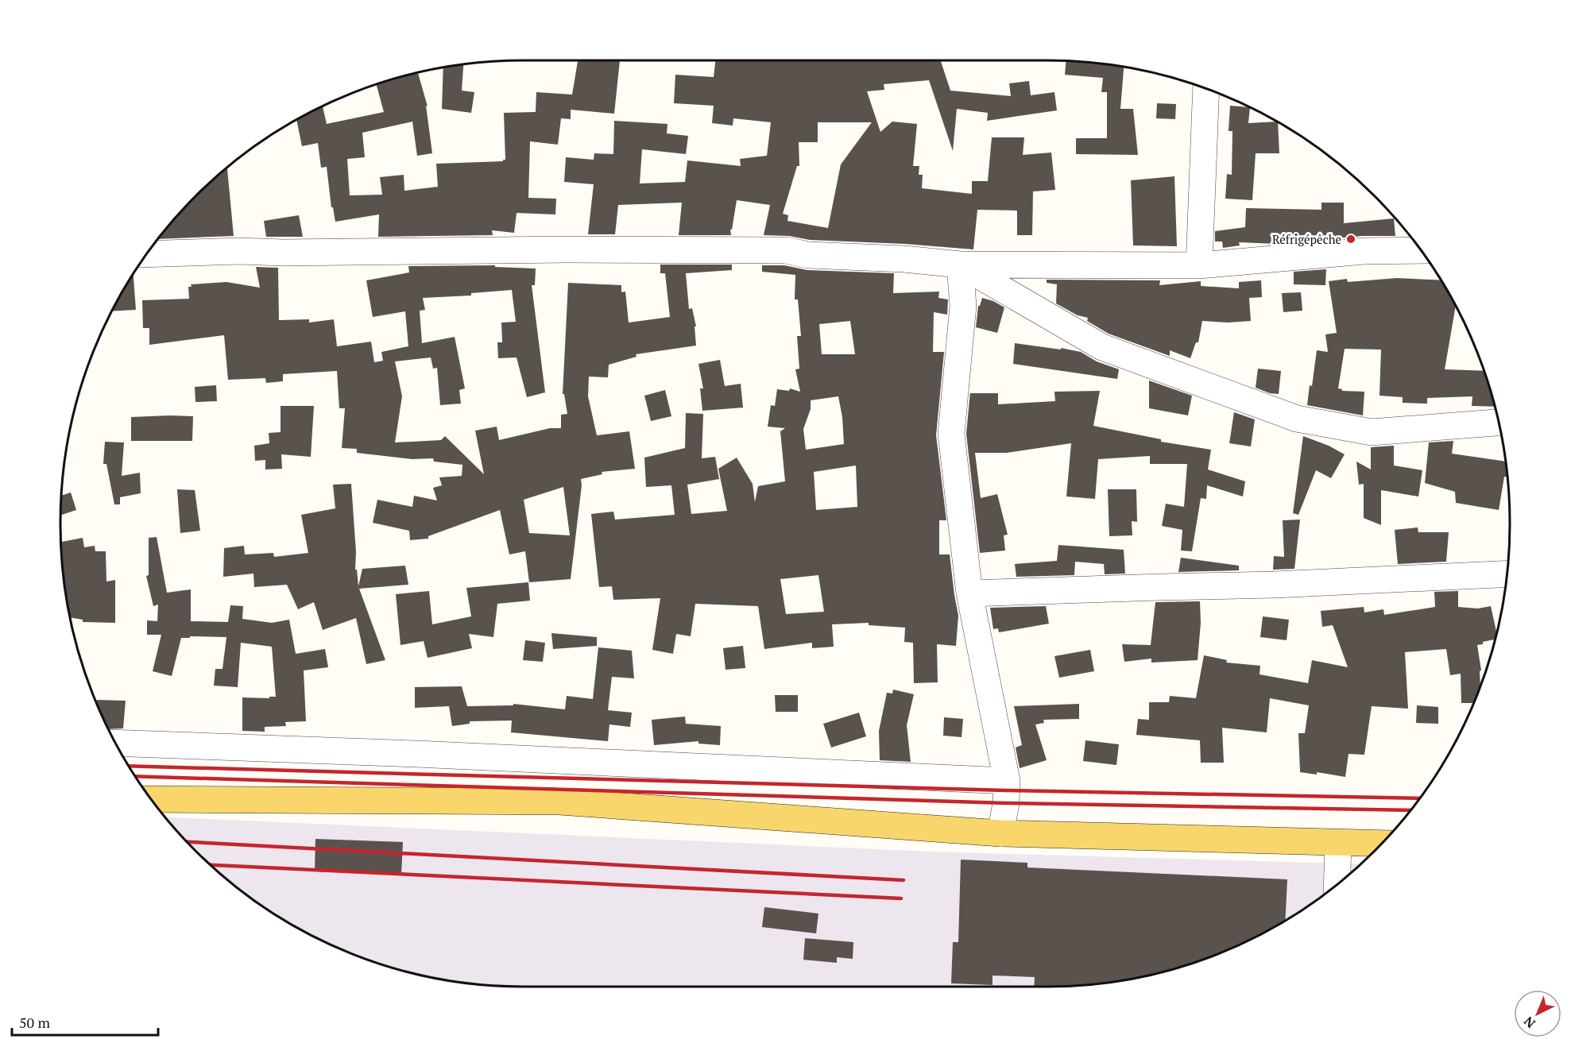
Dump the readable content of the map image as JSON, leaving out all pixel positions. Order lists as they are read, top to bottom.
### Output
{
  "places": ["Réfrigépêche"],
  "scale_bar": "50 m",
  "north": "bottom left"
}
